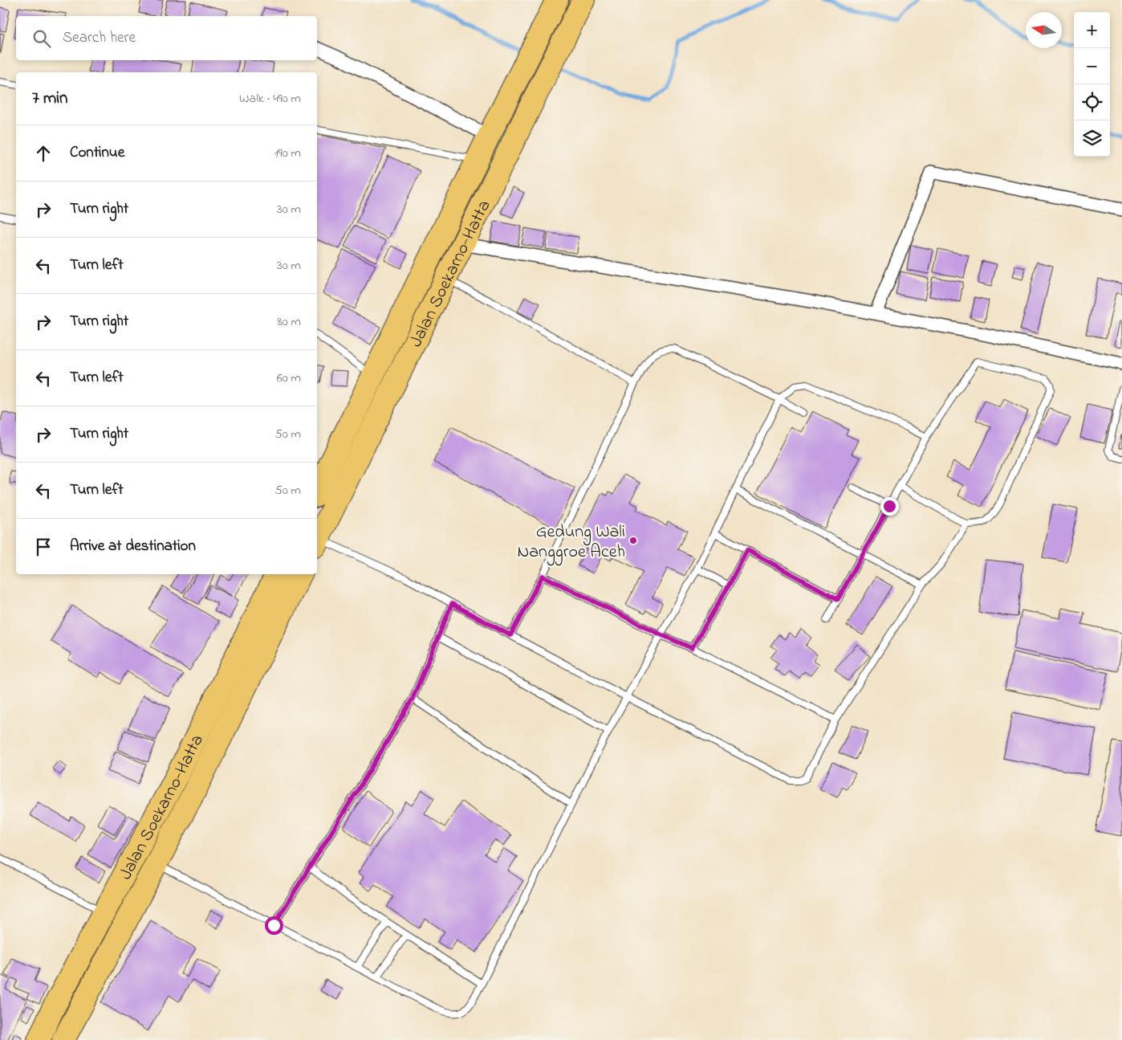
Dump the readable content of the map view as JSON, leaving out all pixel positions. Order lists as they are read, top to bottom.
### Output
{
  "streets": {
    "highway": ["Jalan Soekarno-Hatta"]
  },
  "places": ["Gedung Wali Nanggroe Aceh"],
  "north": "left",
  "page": {
    "map_buttons": ["+", "−"],
    "search": "Search here",
    "heading": ["7 min", "Walk · 490 m"],
    "list": [
      ["Continue", "190 m"],
      ["Turn right", "30 m"],
      ["Turn left", "30 m"],
      ["Turn right", "80 m"],
      ["Turn left", "60 m"],
      ["Turn right", "50 m"],
      ["Turn left", "50 m"],
      "Arrive at destination"
    ]
  }
}
